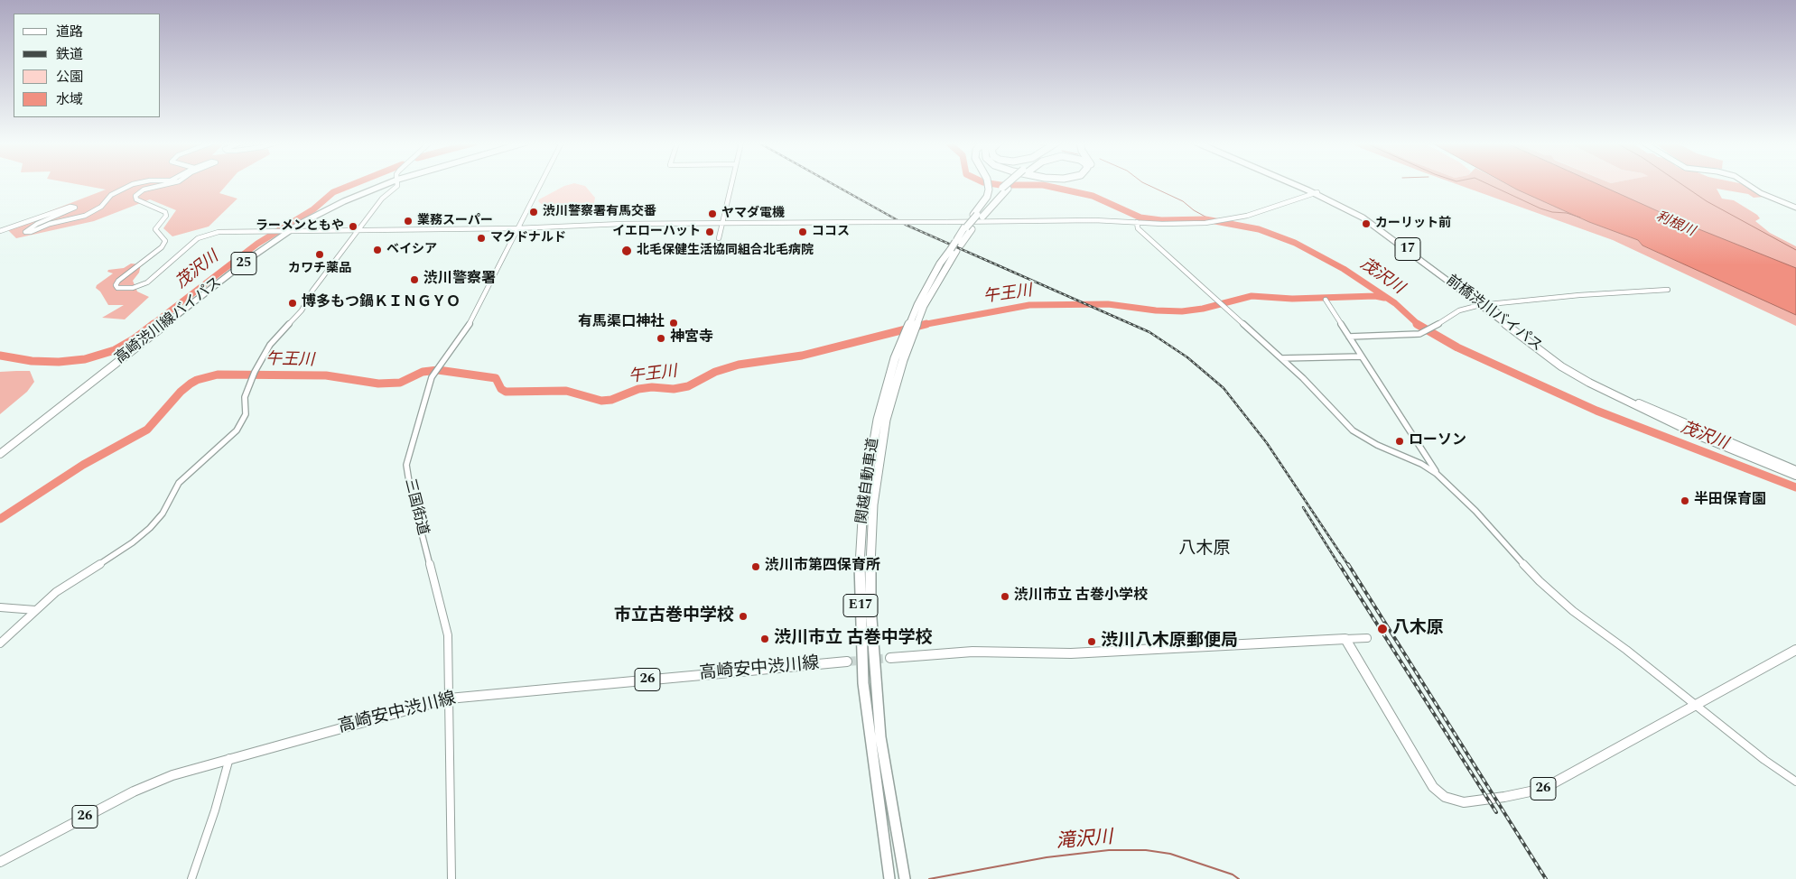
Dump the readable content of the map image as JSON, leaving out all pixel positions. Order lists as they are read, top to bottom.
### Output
{
  "streets": {
    "highway": ["関越自動車道", "E17"],
    "main road": [
      "17",
      "25",
      "前橋渋川バイパス",
      "高崎渋川線バイパス",
      "高崎安中渋川線",
      "26"
    ],
    "street": ["三国街道"]
  },
  "crossings": [
    ["17", "前橋渋川バイパス"],
    ["三国街道", "高崎安中渋川線"]
  ],
  "districts": ["八木原"],
  "water": [
    "利根川",
    "茂沢川",
    "午王川",
    "滝沢川"
  ],
  "places": [
    "渋川警察署有馬交番",
    "ヤマダ電機",
    "業務スーパー",
    "カーリット前",
    "ラーメンともや",
    "イエローハット",
    "ココス",
    "マクドナルド",
    "ベイシア",
    "北毛保健生活協同組合北毛病院",
    "カワチ薬品",
    "渋川警察署",
    "博多もつ鍋ＫＩＮＧＹＯ",
    "有馬渠口神社",
    "神宮寺",
    "ローソン",
    "半田保育園",
    "渋川市第四保育所",
    "渋川市立 古巻小学校",
    "市立古巻中学校",
    "八木原",
    "渋川市立 古巻中学校",
    "渋川八木原郵便局"
  ],
  "legend": [
    "道路",
    "鉄道",
    "公園",
    "水域"
  ]
}
